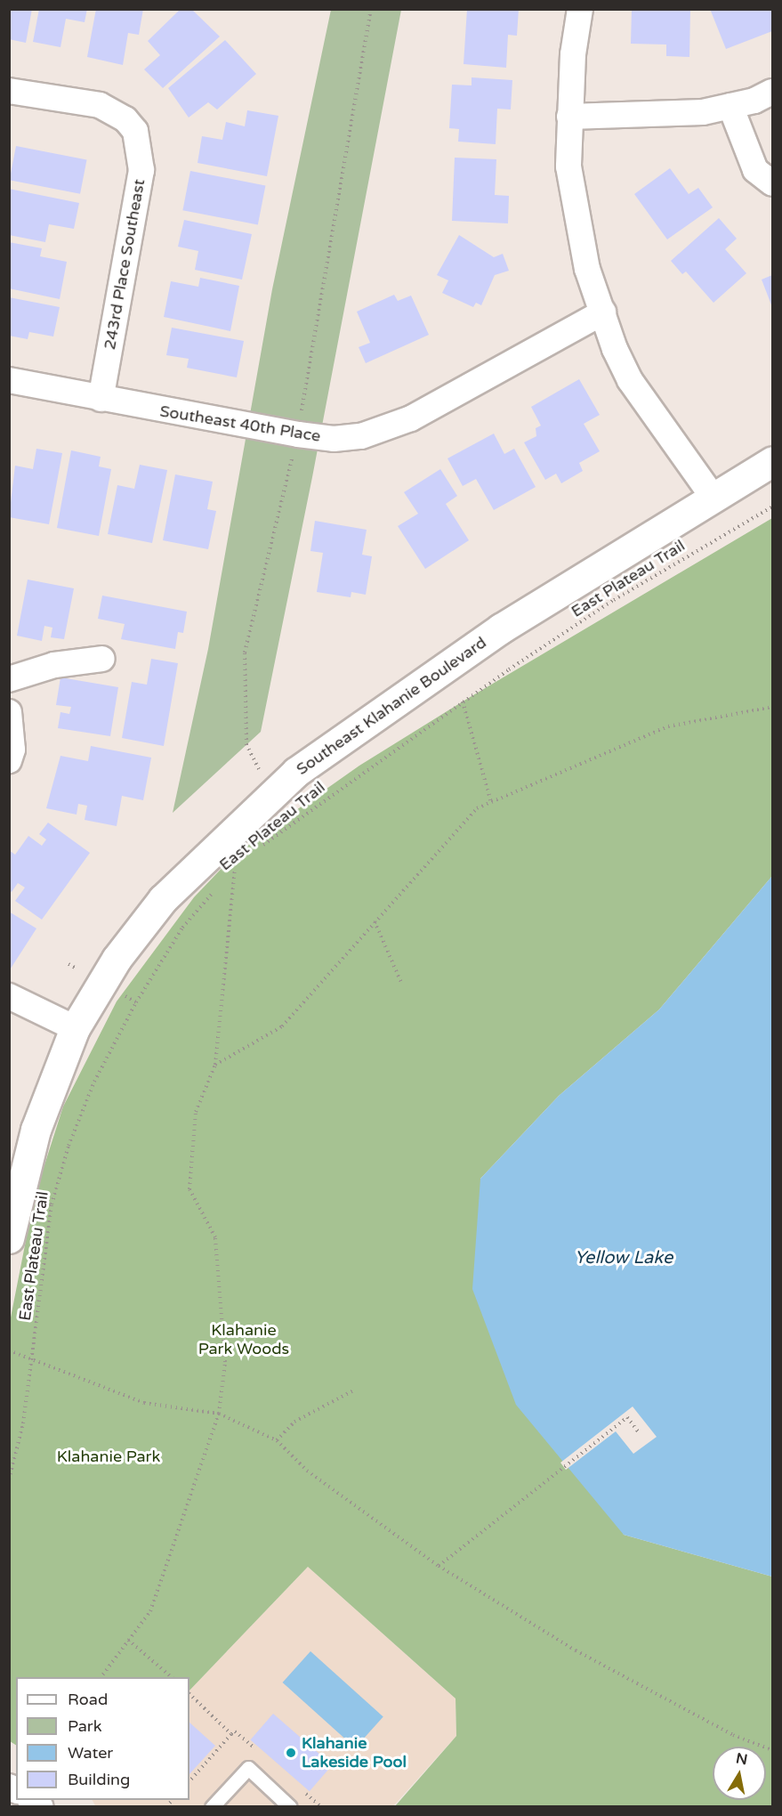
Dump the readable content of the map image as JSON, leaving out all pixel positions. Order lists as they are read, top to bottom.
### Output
{
  "streets": {
    "street": ["243rd Place Southeast", "Southeast 40th Place", "Southeast Klahanie Boulevard"],
    "path": ["East Plateau Trail"]
  },
  "crossings": [
    ["243rd Place Southeast", "Southeast 40th Place"]
  ],
  "water": ["Yellow Lake"],
  "parks": ["Klahanie Park Woods", "Klahanie Park"],
  "places": ["Klahanie Lakeside Pool"],
  "legend": [
    "Road",
    "Park",
    "Water",
    "Building"
  ],
  "north": "top"
}
